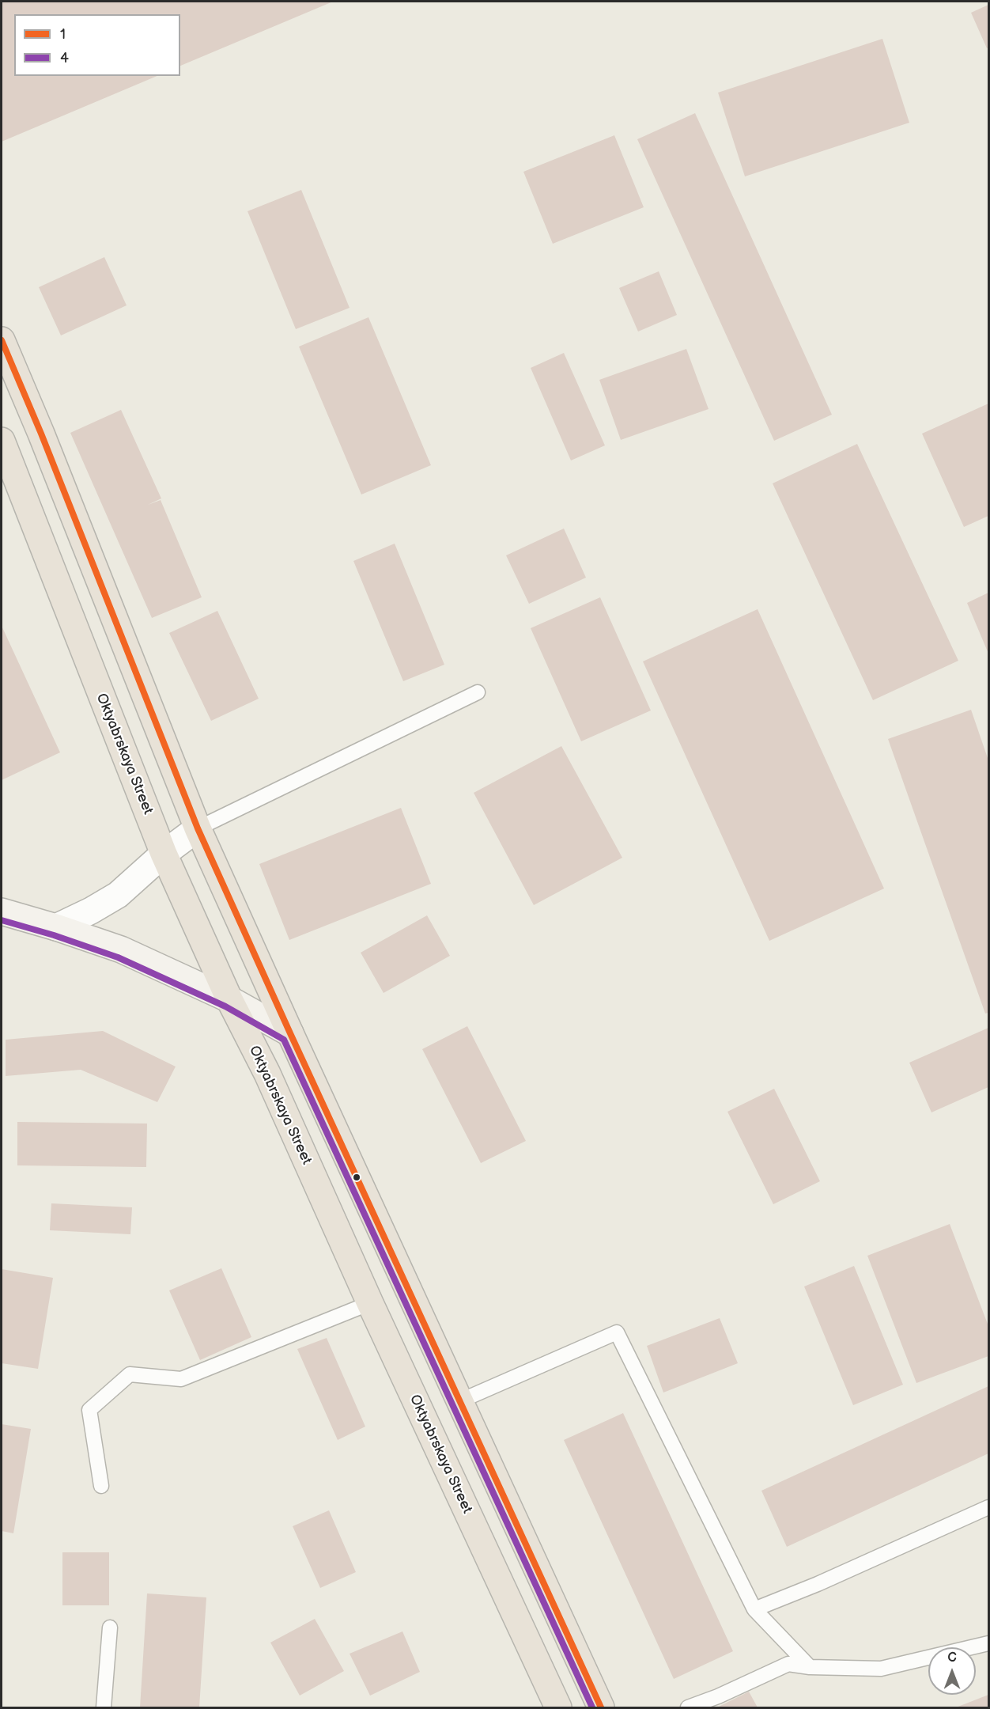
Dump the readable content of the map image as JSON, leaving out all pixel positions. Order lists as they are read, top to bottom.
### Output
{
  "streets": {
    "main road": ["Oktyabrskaya Street"]
  },
  "lines": ["transit line 1", "transit line 4"],
  "legend": ["1", "4"],
  "north": "top"
}
